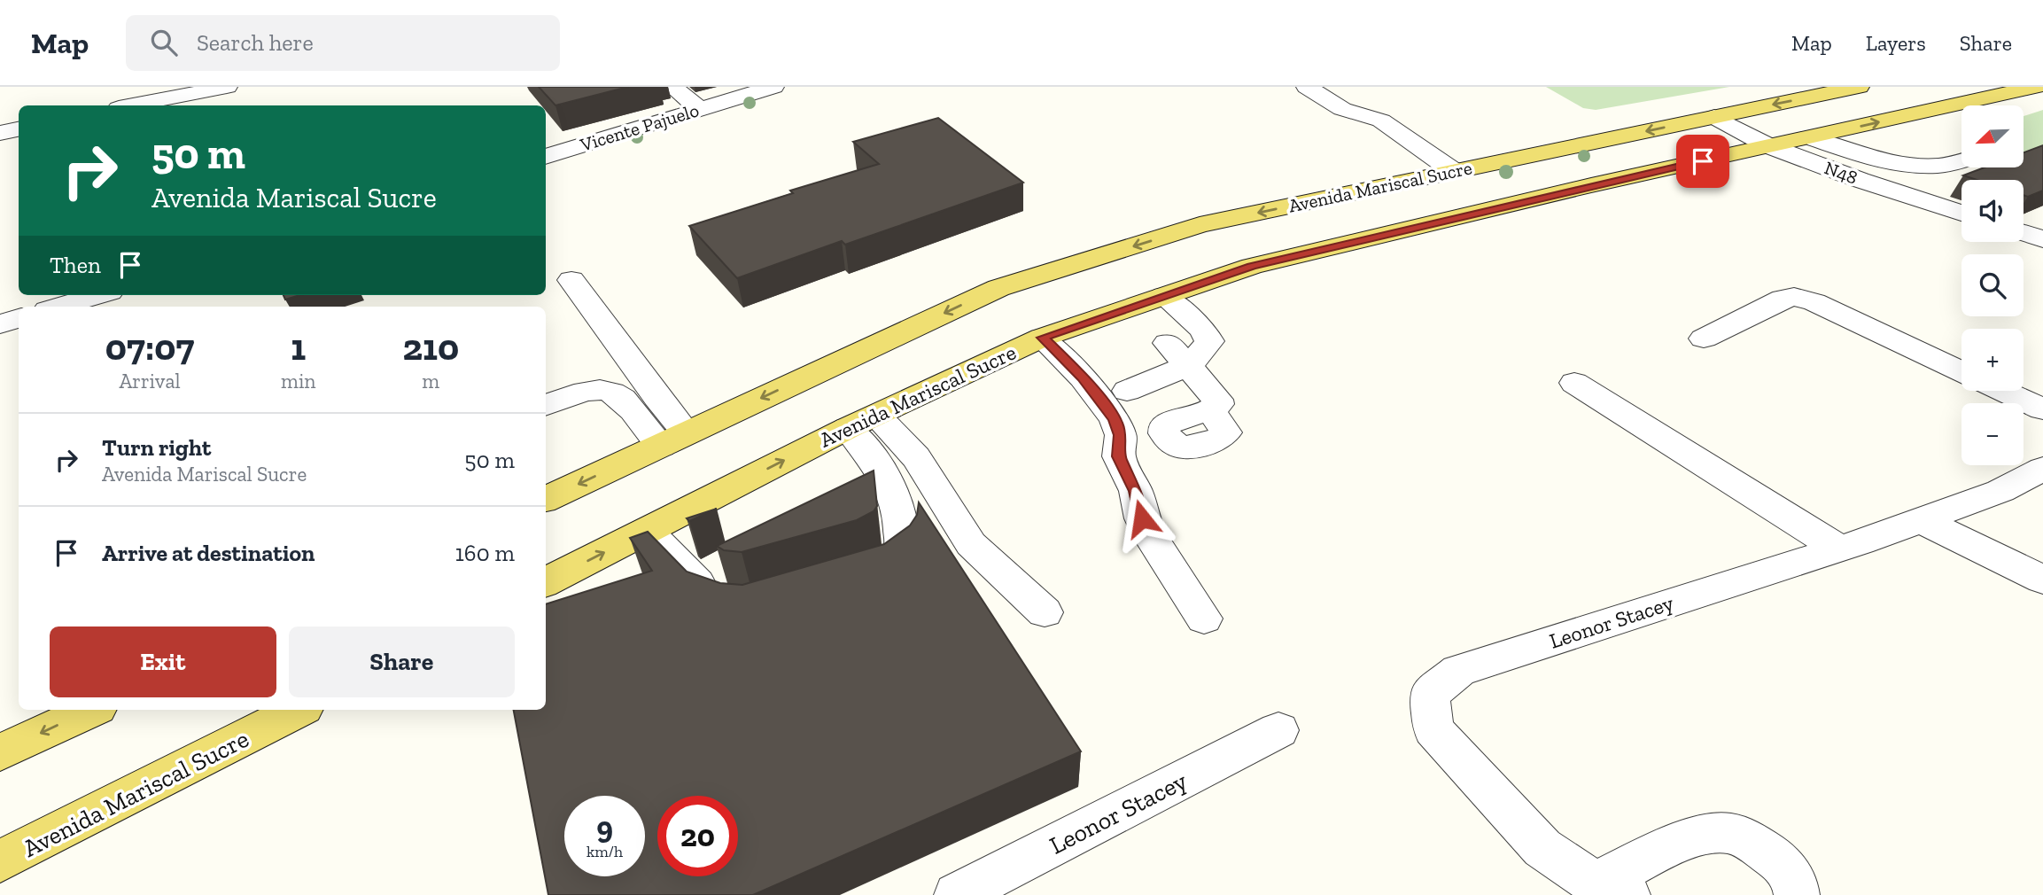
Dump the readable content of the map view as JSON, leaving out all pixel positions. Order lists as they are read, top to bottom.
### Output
{
  "streets": {
    "main road": ["Avenida Mariscal Sucre"],
    "street": ["Vicente Pajuelo", "N48", "Leonor Stacey"]
  },
  "crossings": [
    ["N48", "Avenida Mariscal Sucre"]
  ],
  "north": "bottom left",
  "page": {
    "header": "Map",
    "search": "Search here",
    "nav": ["Map", "Layers", "Share"],
    "map_buttons": ["+", "−"],
    "turn": ["50 m", "Avenida Mariscal Sucre"],
    "then": "Then",
    "eta": [
      "07:07",
      "Arrival",
      "1",
      "min",
      "210",
      "m"
    ],
    "list": [
      {
        "name": "Turn right",
        "note": "Avenida Mariscal Sucre",
        "value": "50 m"
      },
      {
        "name": "Arrive at destination",
        "value": "160 m"
      }
    ],
    "buttons": ["Exit", "Share"],
    "speed": "9 km/h",
    "limit": "20"
  }
}
